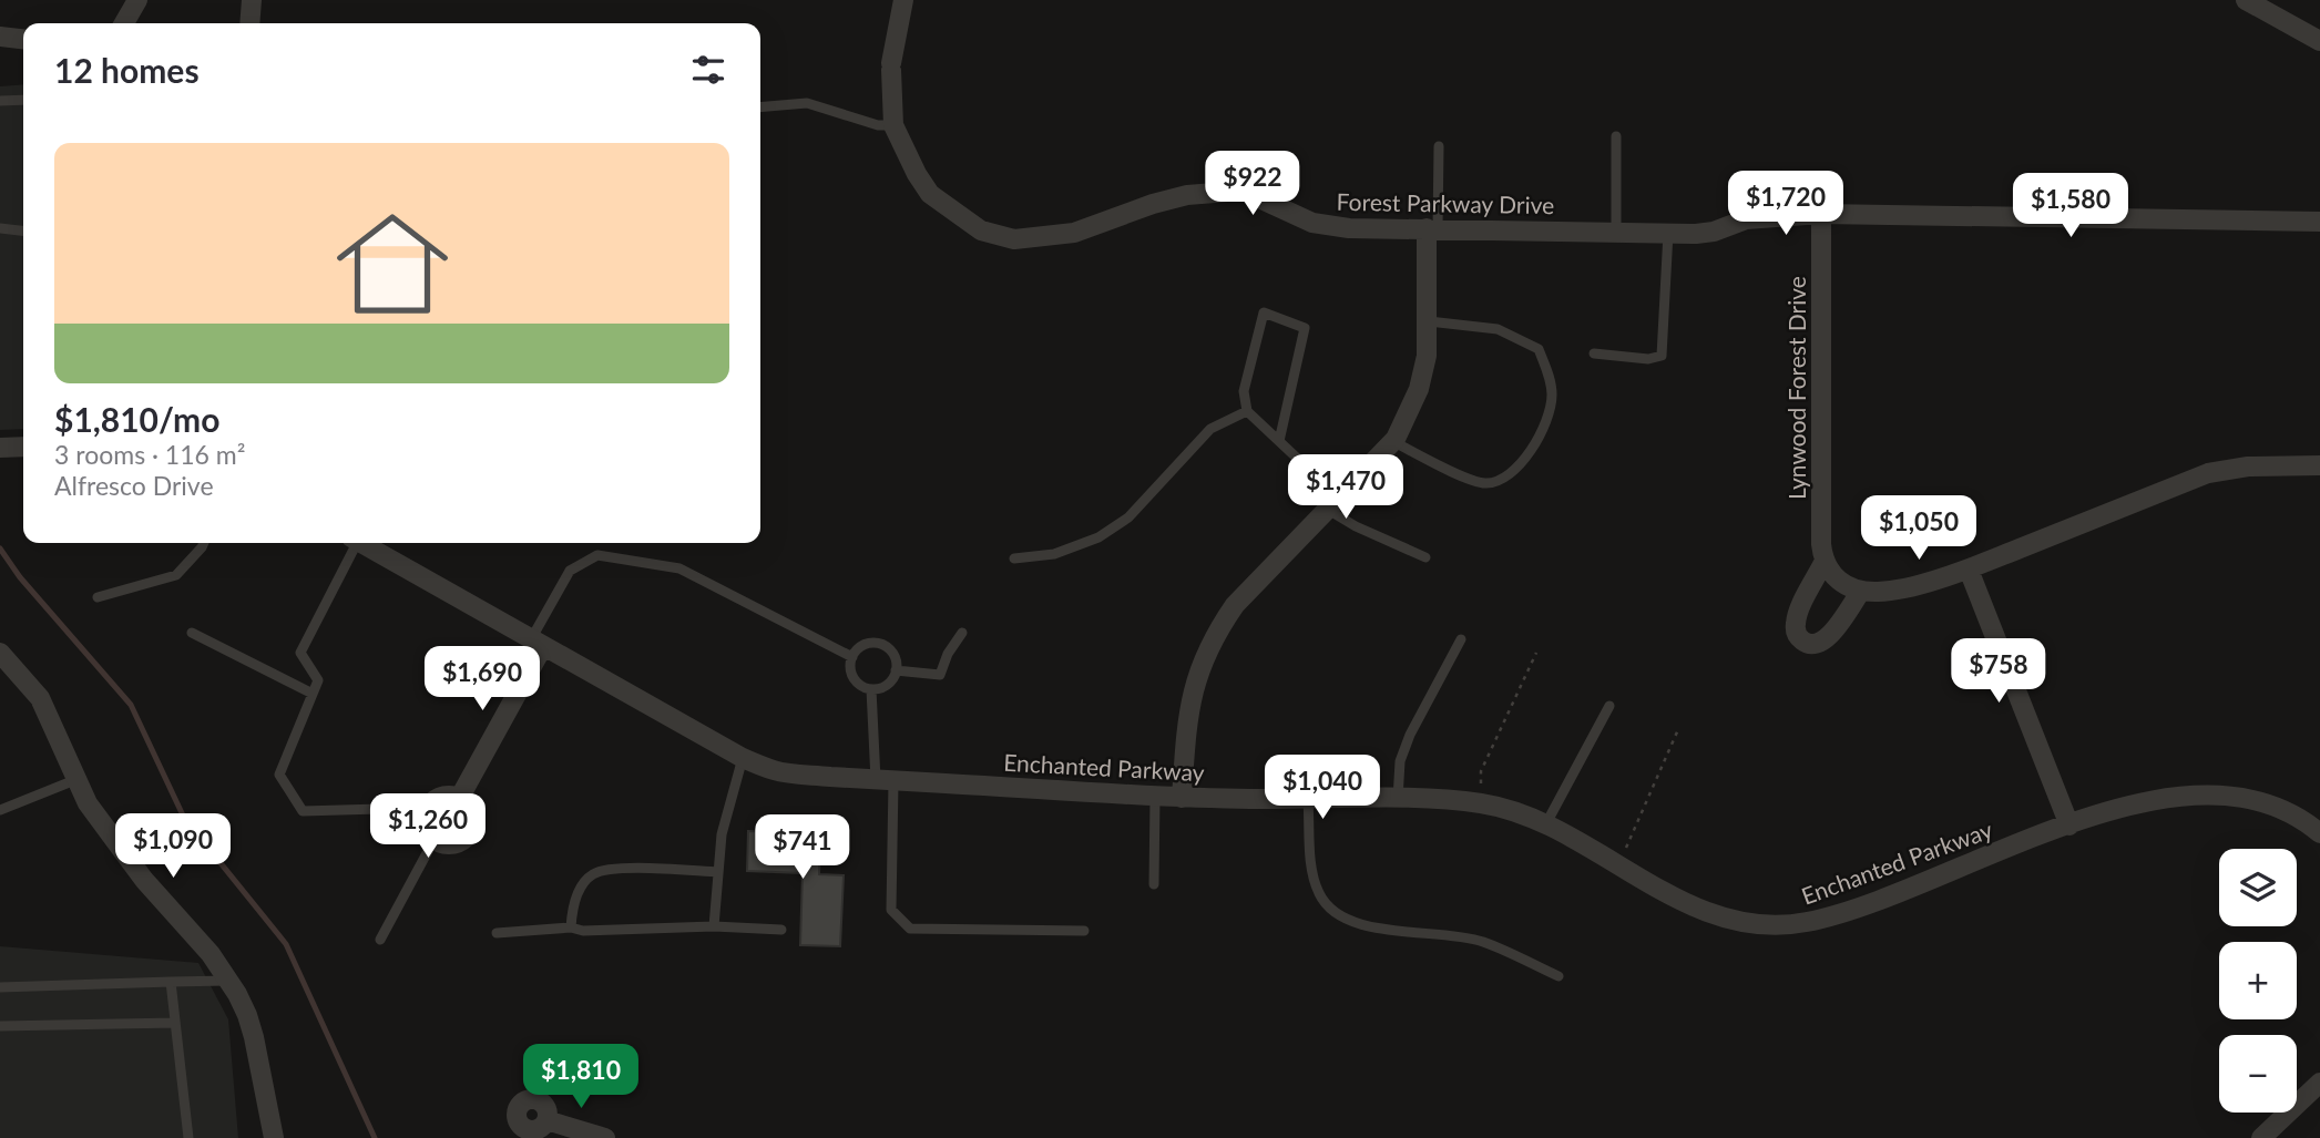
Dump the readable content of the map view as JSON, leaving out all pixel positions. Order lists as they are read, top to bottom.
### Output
{
  "streets": {
    "street": ["Forest Parkway Drive", "Lynwood Forest Drive", "Enchanted Parkway"]
  },
  "crossings": [
    ["Forest Parkway Drive", "Lynwood Forest Drive"]
  ],
  "page": {
    "heading": "12 homes",
    "list": [
      {
        "name": "$1,810/mo",
        "note": "3 rooms · 116 m² · Alfresco Drive"
      }
    ],
    "price": [
      "$922",
      "$1,720",
      "$1,580",
      "$1,470",
      "$1,050",
      "$758",
      "$1,690",
      "$1,040",
      "$1,260",
      "$1,090",
      "$741",
      "$1,810"
    ],
    "map_buttons": ["+", "−"]
  }
}
